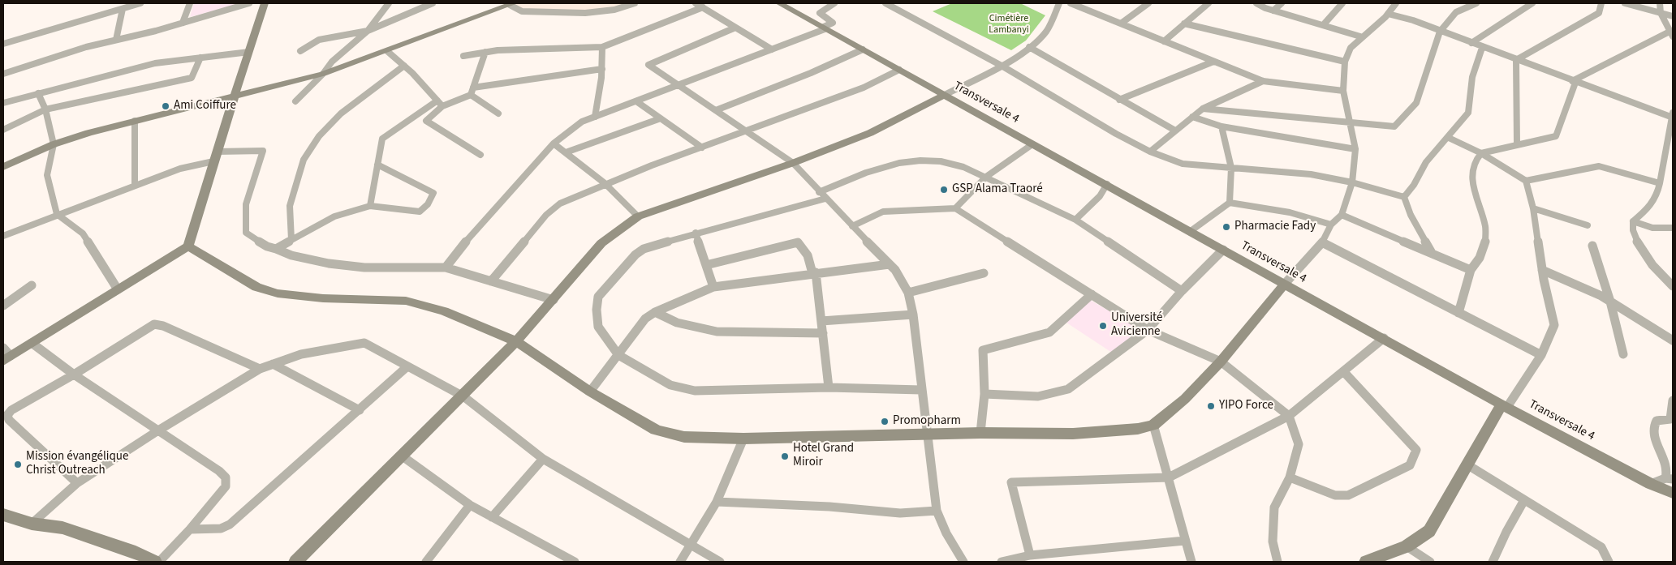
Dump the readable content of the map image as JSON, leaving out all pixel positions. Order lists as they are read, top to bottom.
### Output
{
  "streets": {
    "street": ["Transversale 4"]
  },
  "parks": ["Cimétière Lambanyi"],
  "places": [
    "Ami Coiffure",
    "GSP Alama Traoré",
    "Pharmacie Fady",
    "Université Avicienne",
    "YIPO Force",
    "Promopharm",
    "Hotel Grand Miroir",
    "Mission évangélique Christ Outreach"
  ]
}
